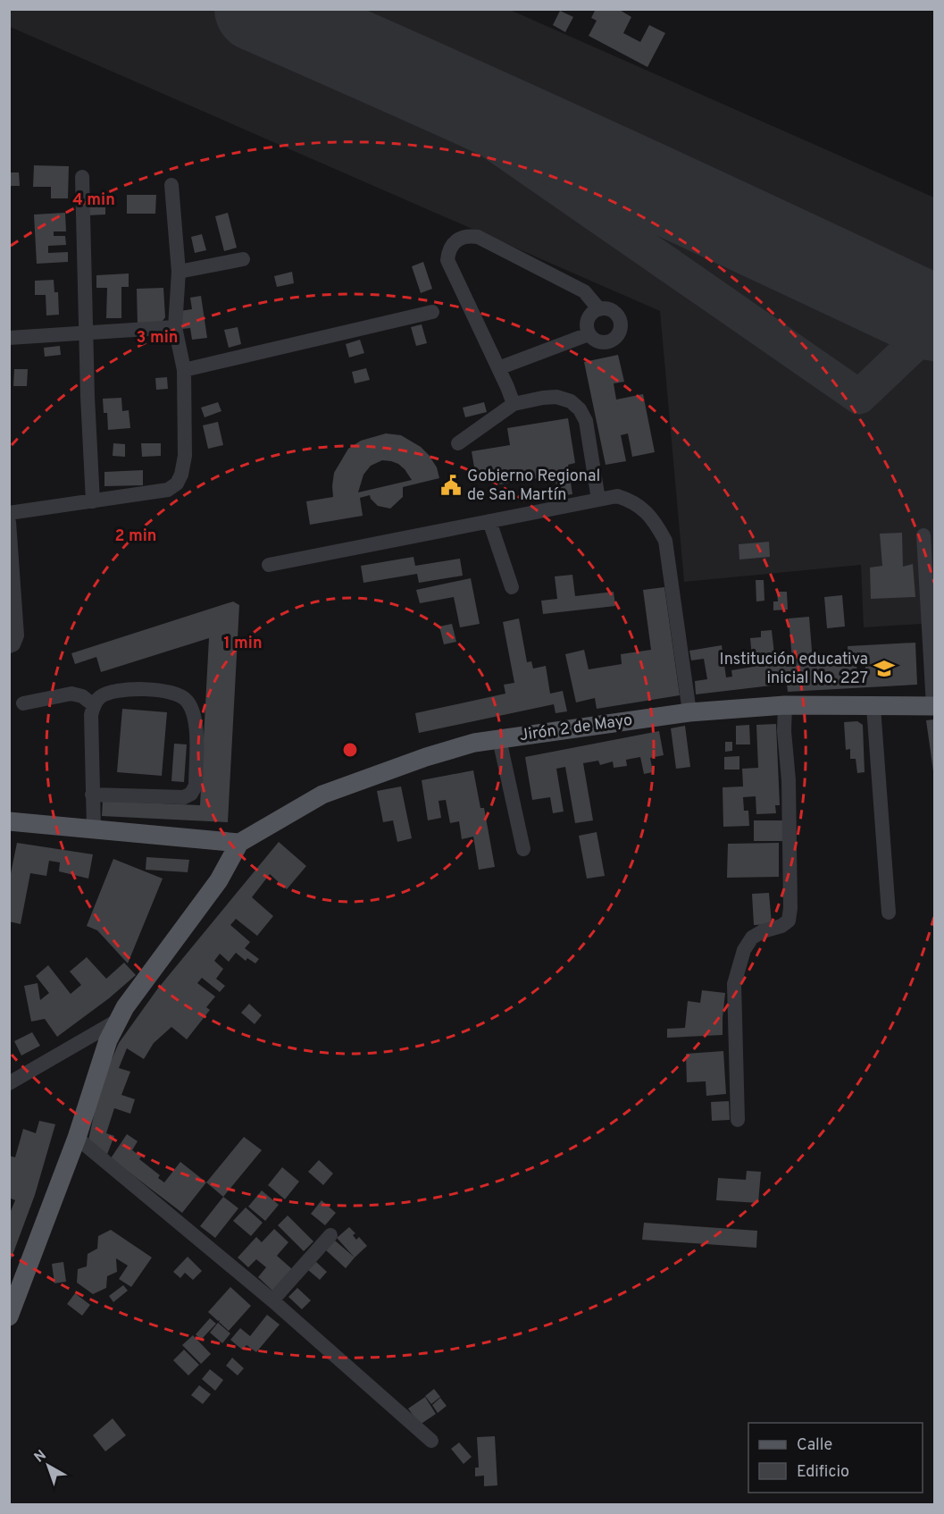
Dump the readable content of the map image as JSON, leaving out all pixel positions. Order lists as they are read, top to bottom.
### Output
{
  "streets": {
    "main road": ["Jirón 2 de Mayo"]
  },
  "places": {
    "public building": ["Gobierno Regional de San Martín"],
    "school or university": ["Institución educativa inicial No. 227"]
  },
  "legend": ["Calle", "Edificio"],
  "north": "top left",
  "rings": [
    "4 min",
    "3 min",
    "2 min",
    "1 min"
  ]
}
